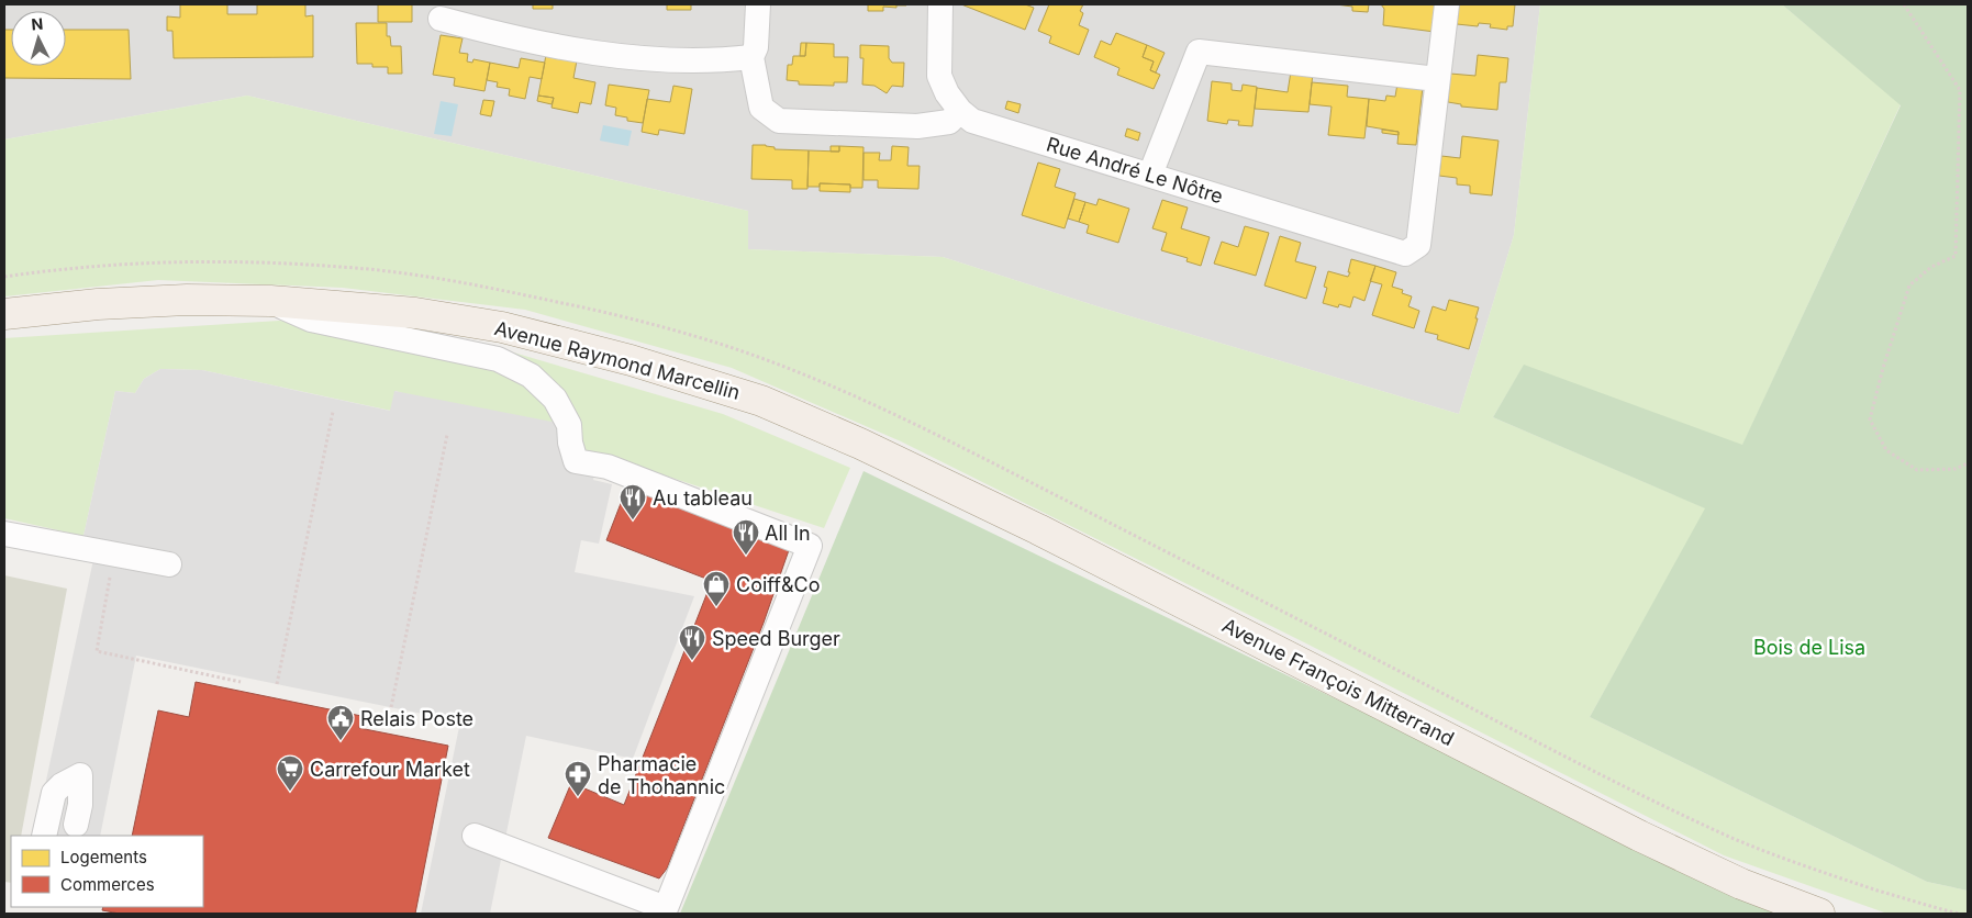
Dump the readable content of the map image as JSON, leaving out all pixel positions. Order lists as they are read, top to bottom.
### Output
{
  "streets": {
    "main road": ["Avenue Raymond Marcellin", "Avenue François Mitterrand"],
    "street": ["Rue André Le Nôtre"]
  },
  "crossings": [
    ["Avenue Raymond Marcellin", "Avenue François Mitterrand"]
  ],
  "parks": ["Bois de Lisa"],
  "places": {
    "restaurant": ["Au tableau", "All In", "Speed Burger"],
    "shop": ["Coiff&Co"],
    "public building": ["Relais Poste"],
    "supermarket": ["Carrefour Market"],
    "pharmacy": ["Pharmacie de Thohannic"]
  },
  "legend": ["Logements", "Commerces"],
  "north": "top"
}
